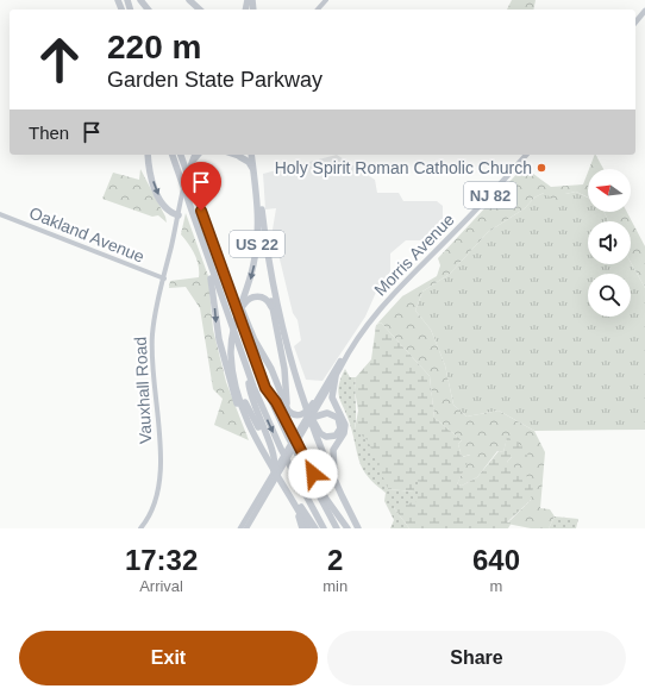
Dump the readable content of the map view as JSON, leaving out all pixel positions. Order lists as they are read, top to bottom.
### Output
{
  "streets": {
    "highway": ["US 22"],
    "main road": ["NJ 82", "Morris Avenue"],
    "street": ["Oakland Avenue", "Vauxhall Road"]
  },
  "crossings": [
    ["Oakland Avenue", "Vauxhall Road"]
  ],
  "places": ["Holy Spirit Roman Catholic Church"],
  "north": "left",
  "page": {
    "turn": ["220 m", "Garden State Parkway"],
    "then": "Then",
    "eta": [
      "17:32",
      "Arrival",
      "2",
      "min",
      "640",
      "m"
    ],
    "buttons": ["Exit", "Share"]
  }
}
